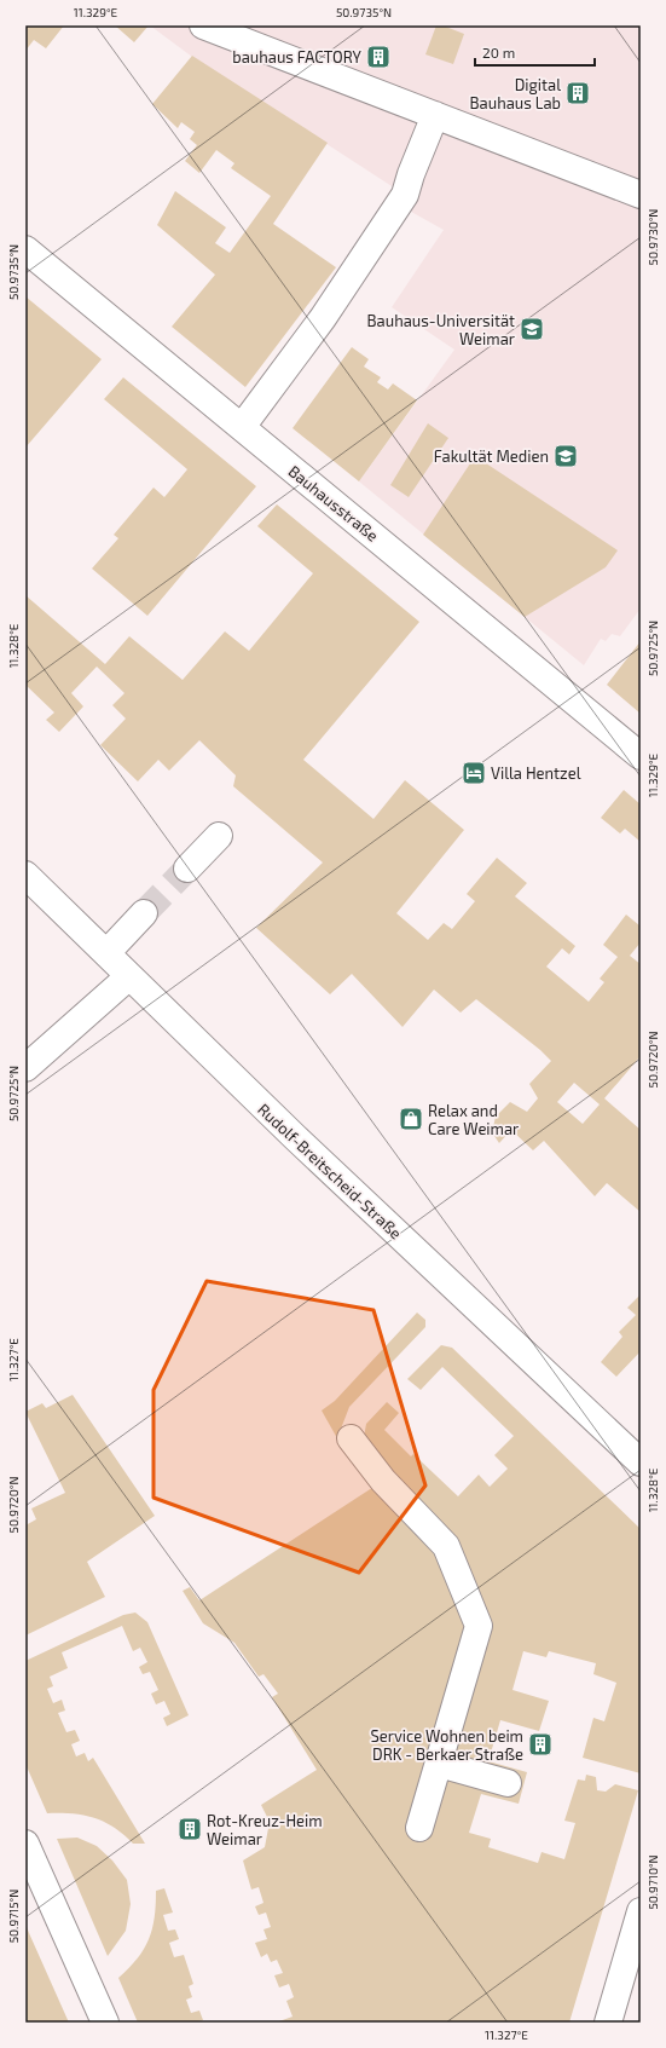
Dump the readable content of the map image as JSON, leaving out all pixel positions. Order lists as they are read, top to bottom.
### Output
{
  "streets": {
    "street": ["Bauhausstraße", "Rudolf-Breitscheid-Straße"]
  },
  "places": {
    "building": [
      "bauhaus FACTORY",
      "Digital Bauhaus Lab",
      "Service Wohnen beim DRK - Berkaer Straße",
      "Rot-Kreuz-Heim Weimar"
    ],
    "school or university": ["Bauhaus-Universität Weimar", "Fakultät Medien"],
    "hotel": ["Villa Hentzel"],
    "shop": ["Relax and Care Weimar"]
  },
  "scale_bar": "20 m",
  "coordinates": [
    "11.329°E",
    "50.9735°N",
    "50.9730°N",
    "11.328°E",
    "50.9725°N",
    "50.9720°N",
    "11.327°E",
    "50.9710°N",
    "50.9715°N"
  ]
}
